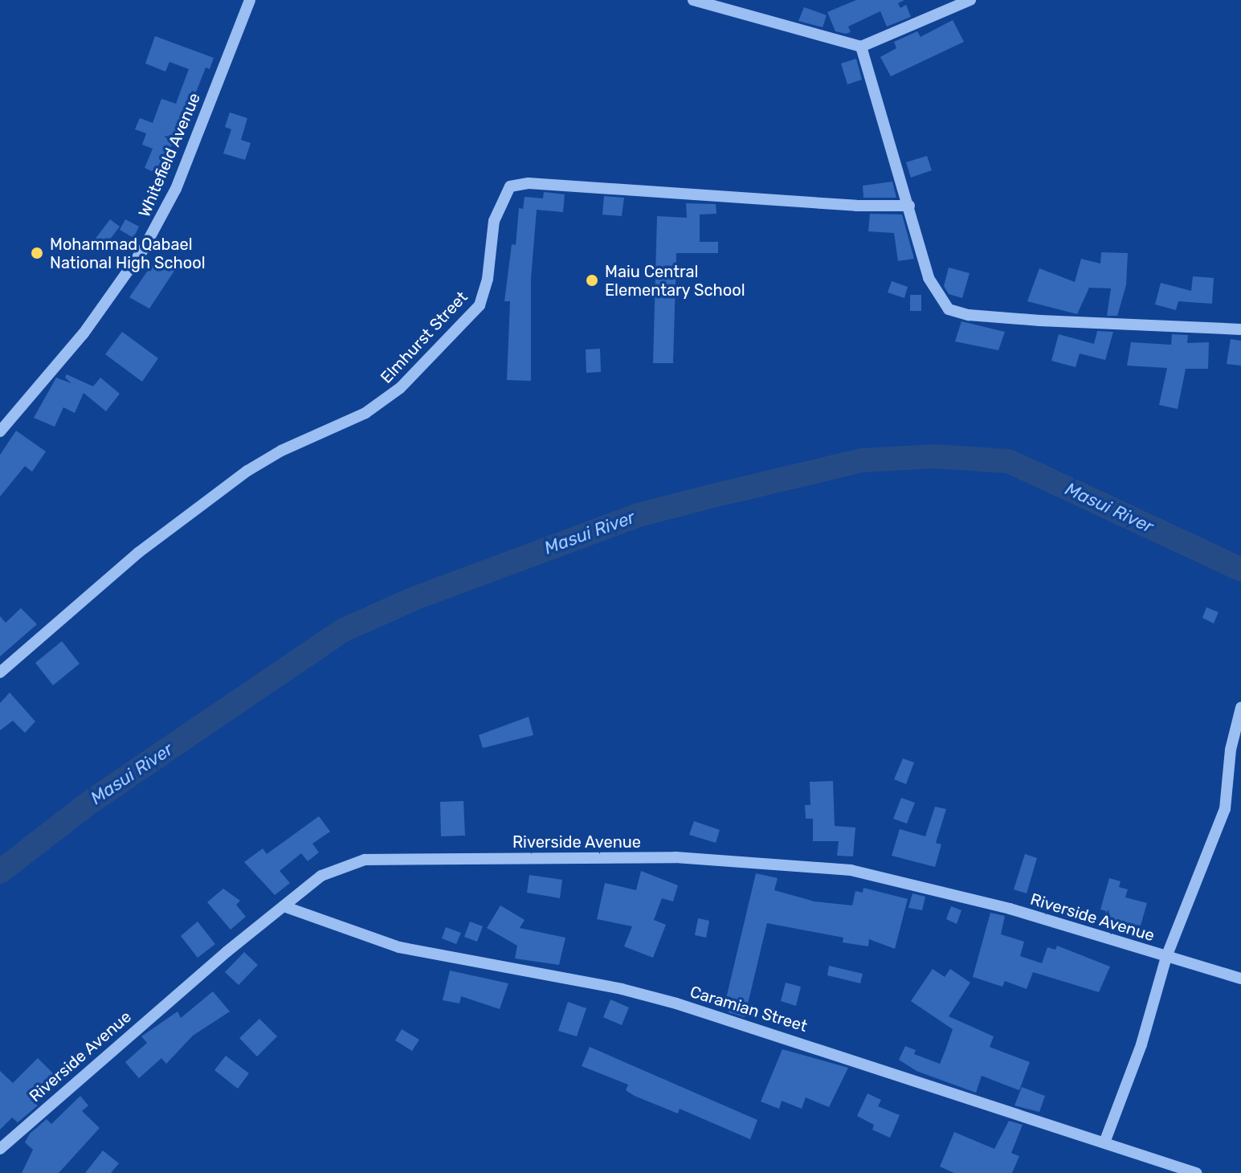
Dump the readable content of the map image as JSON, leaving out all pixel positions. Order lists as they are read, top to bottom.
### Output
{
  "streets": {
    "street": [
      "Whitefield Avenue",
      "Elmhurst Street",
      "Riverside Avenue",
      "Caramian Street"
    ]
  },
  "crossings": [
    ["Riverside Avenue", "Caramian Street"]
  ],
  "water": ["Masui River"],
  "places": ["Mohammad Qabael National High School", "Maiu Central Elementary School"]
}
